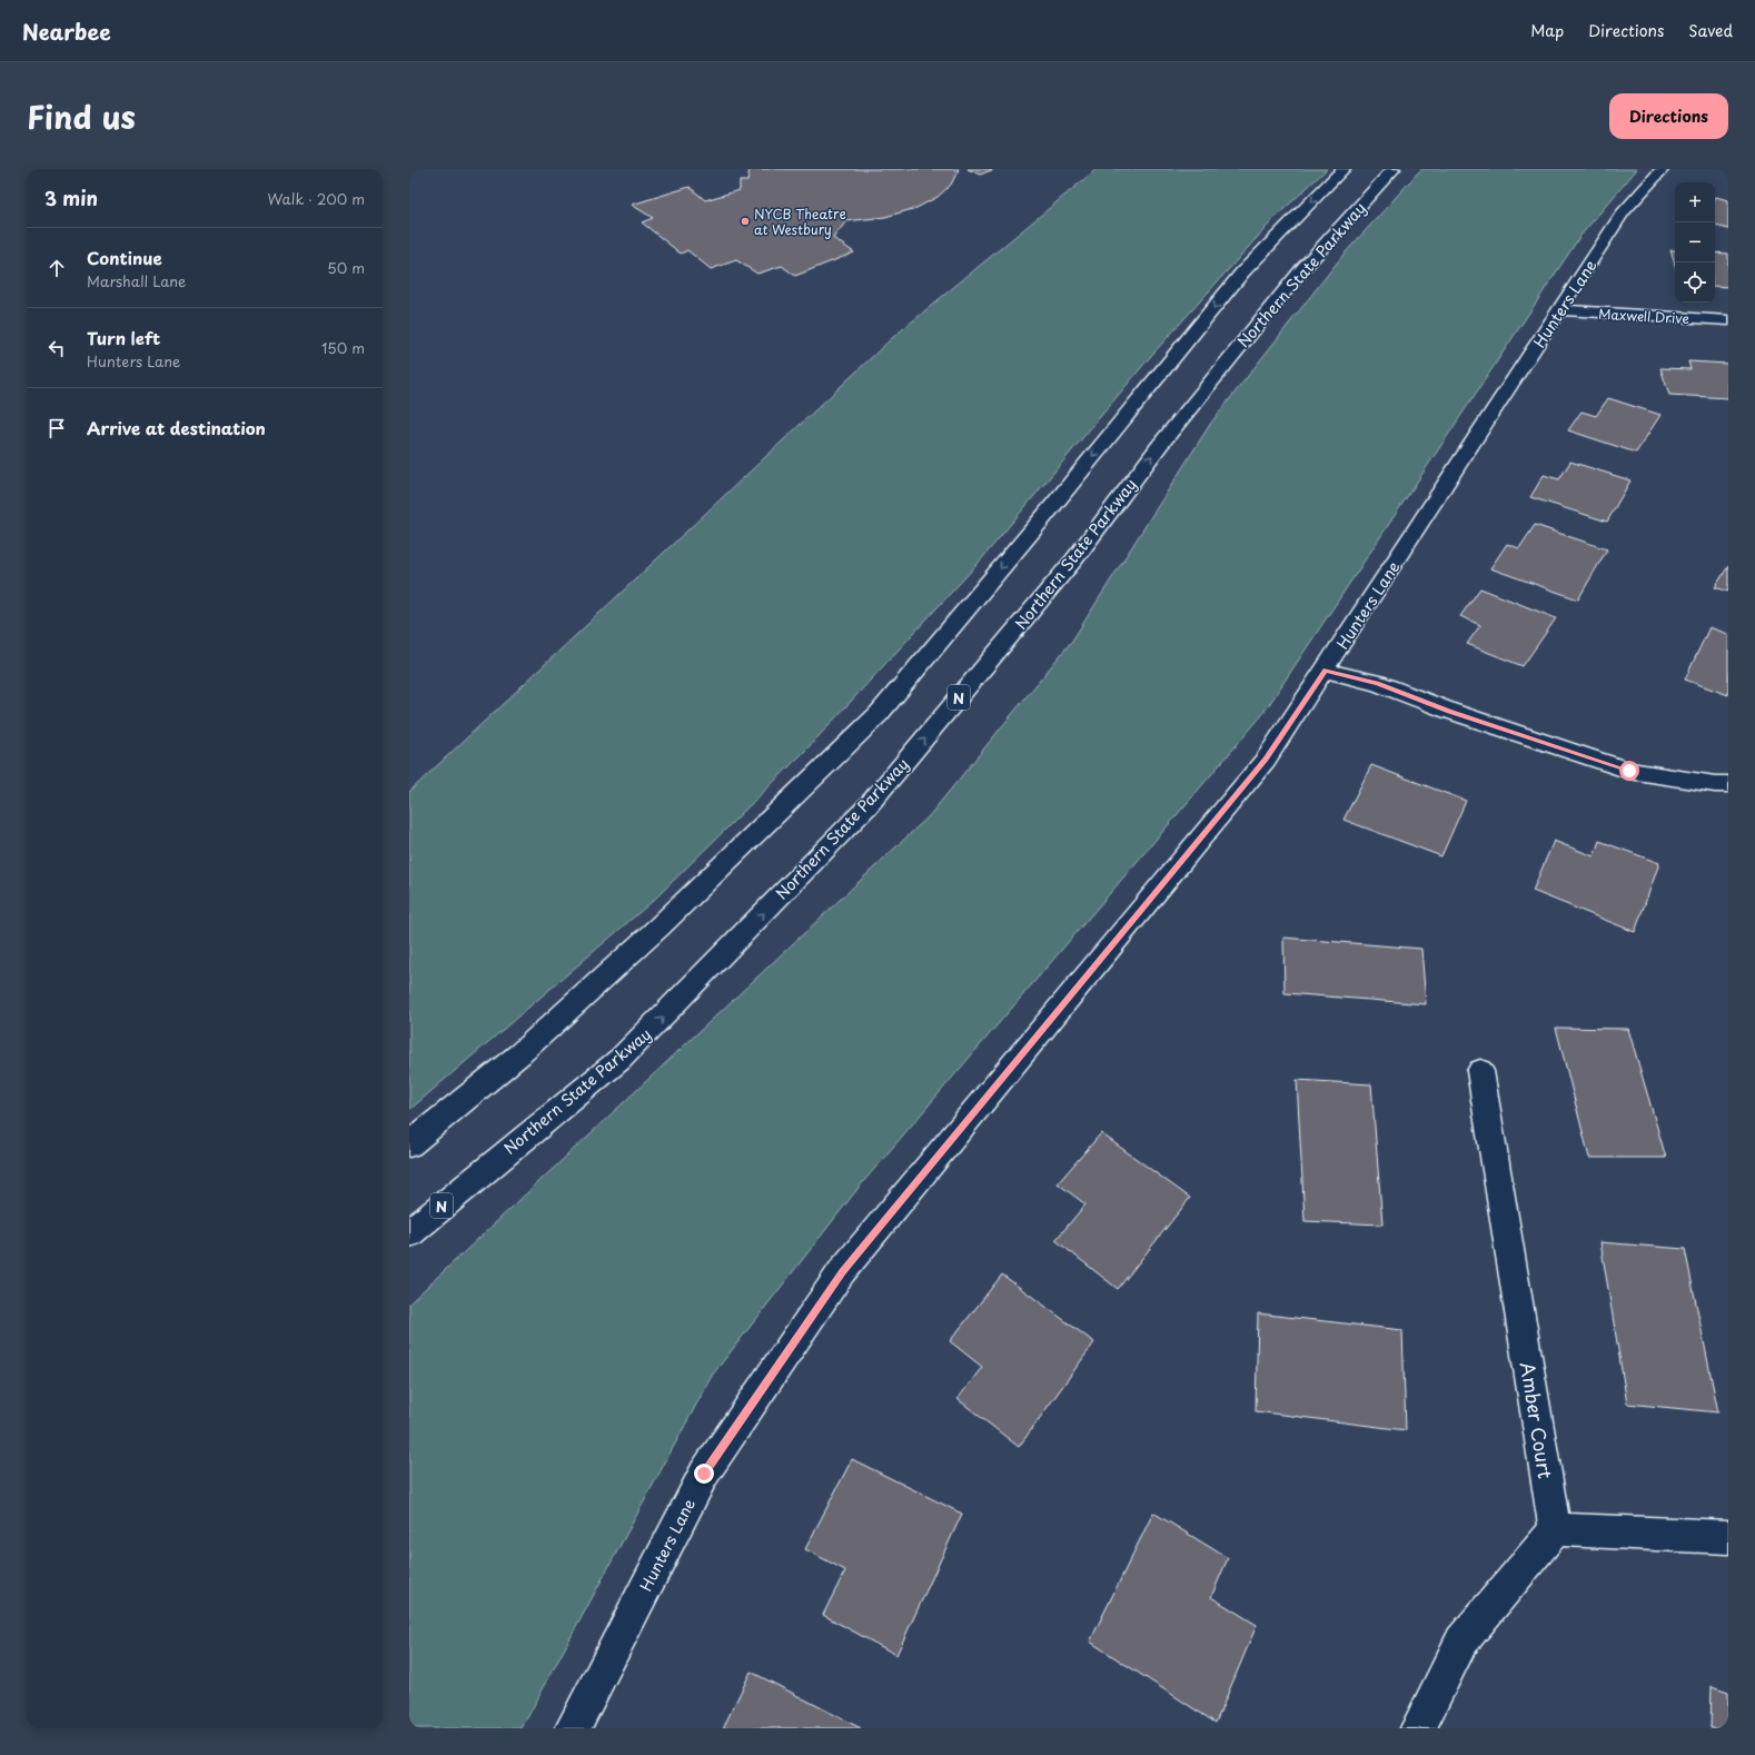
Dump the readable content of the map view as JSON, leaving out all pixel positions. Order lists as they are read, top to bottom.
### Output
{
  "streets": {
    "main road": [
      "Northern State Parkway",
      "Hunters Lane",
      "Maxwell Drive",
      "N",
      "Amber Court"
    ]
  },
  "crossings": [
    ["Hunters Lane", "Maxwell Drive"]
  ],
  "places": ["NYCB Theatre at Westbury"],
  "page": {
    "header": "Nearbee",
    "nav": ["Map", "Directions", "Saved"],
    "title": "Find us",
    "buttons": "Directions",
    "heading": ["3 min", "Walk · 200 m"],
    "map_buttons": ["+", "−"],
    "list": [
      ["Continue", "Marshall Lane", "50 m"],
      ["Turn left", "Hunters Lane", "150 m"],
      "Arrive at destination"
    ]
  }
}
